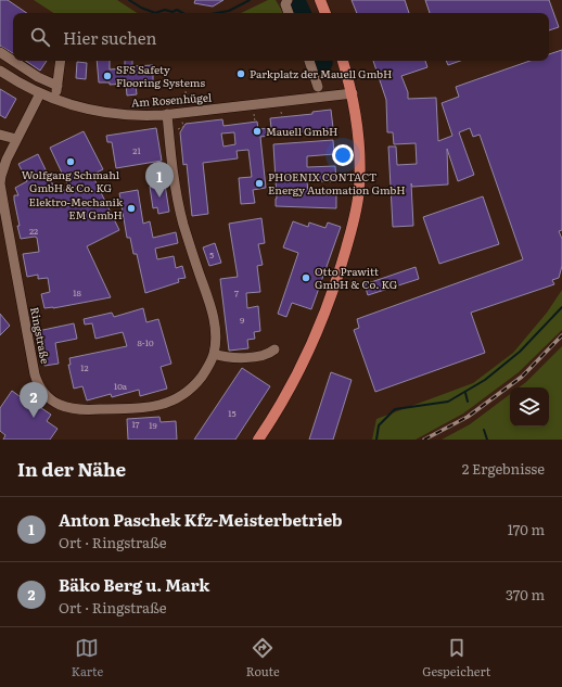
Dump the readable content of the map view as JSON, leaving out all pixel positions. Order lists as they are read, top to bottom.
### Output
{
  "streets": {
    "street": ["Am Rosenhügel", "Ringstraße"]
  },
  "crossings": [
    ["Am Rosenhügel", "Ringstraße"]
  ],
  "places": [
    "Parkplatz der Mauell GmbH",
    "SFS Safety Flooring Systems",
    "Mauell GmbH",
    "Wolfgang Schmahl GmbH & Co. KG",
    "PHOENIX CONTACT Energy Automation GmbH",
    "Elektro-Mechanik EM GmbH",
    "Otto Prawitt GmbH & Co. KG"
  ],
  "house_numbers": [
    "21",
    "22",
    "5",
    "18",
    "7",
    "9",
    "8-10",
    "12",
    "10a",
    "15",
    "17",
    "19"
  ],
  "page": {
    "search": "Hier suchen",
    "pins": ["1", "2"],
    "heading": ["In der Nähe", "2 Ergebnisse"],
    "list": [
      {
        "mark": "1",
        "name": "Anton Paschek Kfz-Meisterbetrieb",
        "note": "Ort · Ringstraße",
        "value": "170 m"
      },
      {
        "mark": "2",
        "name": "Bäko Berg u. Mark",
        "note": "Ort · Ringstraße",
        "value": "370 m"
      }
    ],
    "nav": ["Karte", "Route", "Gespeichert"]
  }
}
